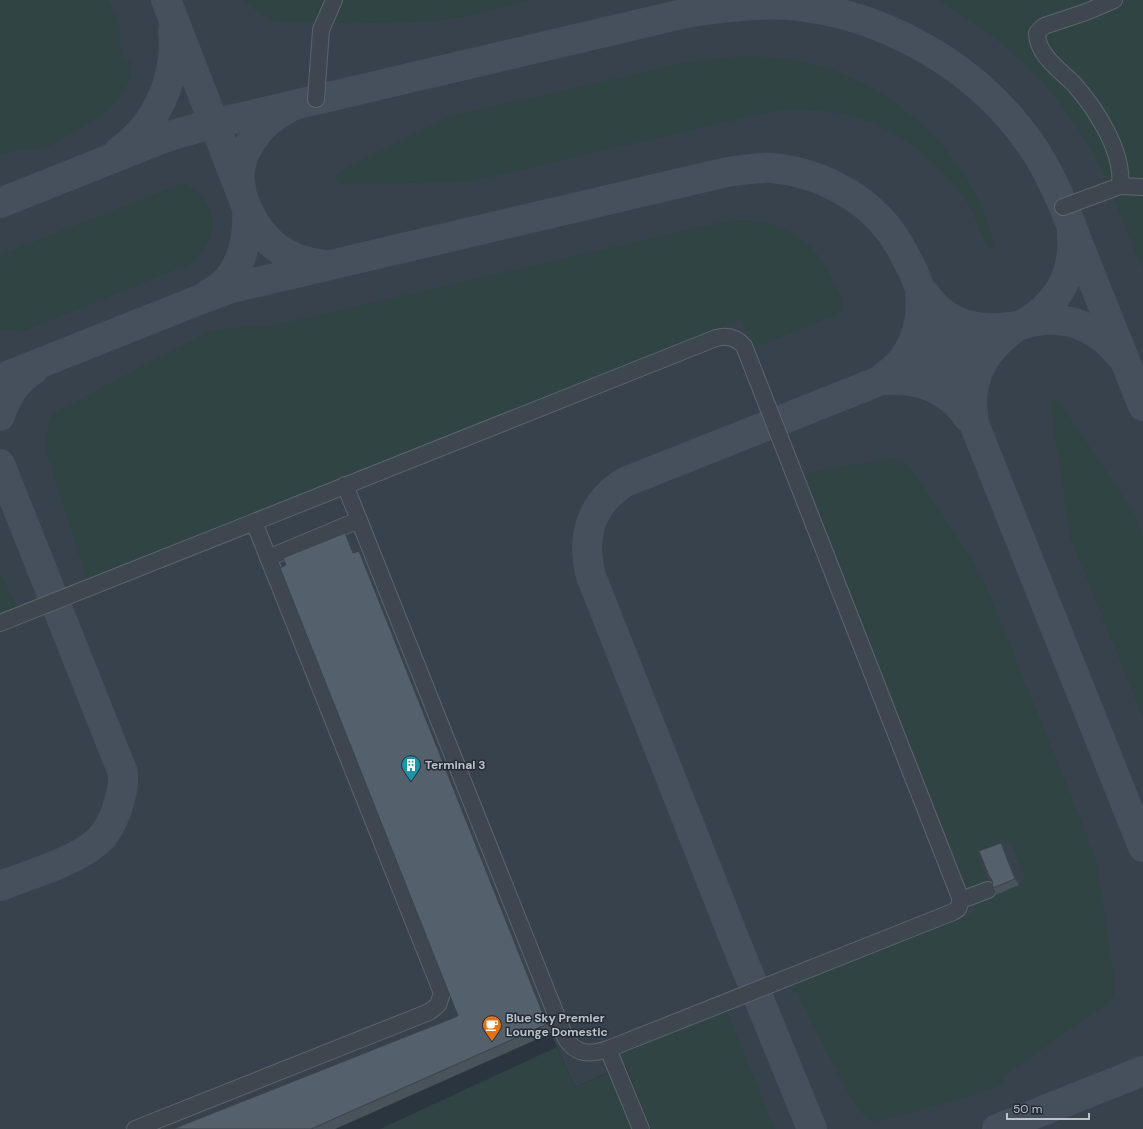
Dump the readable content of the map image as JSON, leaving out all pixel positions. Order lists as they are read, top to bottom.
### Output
{
  "places": {
    "building": ["Terminal 3"],
    "cafe": ["Blue Sky Premier Lounge Domestic"]
  },
  "scale_bar": "50 m"
}
